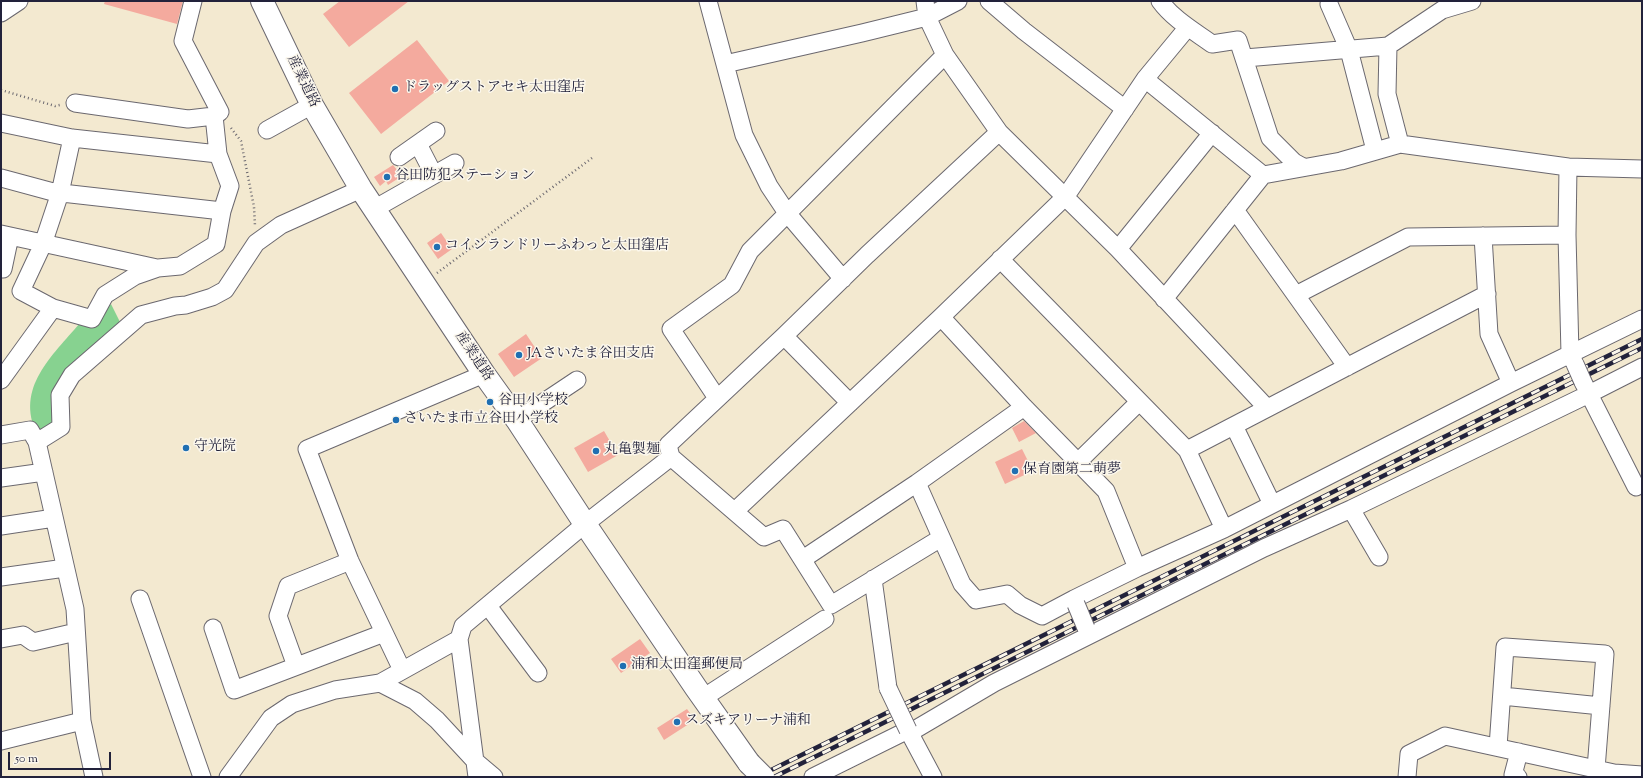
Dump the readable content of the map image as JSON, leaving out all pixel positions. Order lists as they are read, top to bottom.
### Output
{
  "streets": {
    "main road": ["産業道路"]
  },
  "places": [
    "ドラッグストアセキ太田窪店",
    "谷田防犯ステーション",
    "コインランドリーふわっと太田窪店",
    "JAさいたま谷田支店",
    "谷田小学校",
    "さいたま市立谷田小学校",
    "守光院",
    "丸亀製麺",
    "保育園第二萌夢",
    "浦和太田窪郵便局",
    "スズキアリーナ浦和"
  ],
  "scale_bar": "50 m"
}
